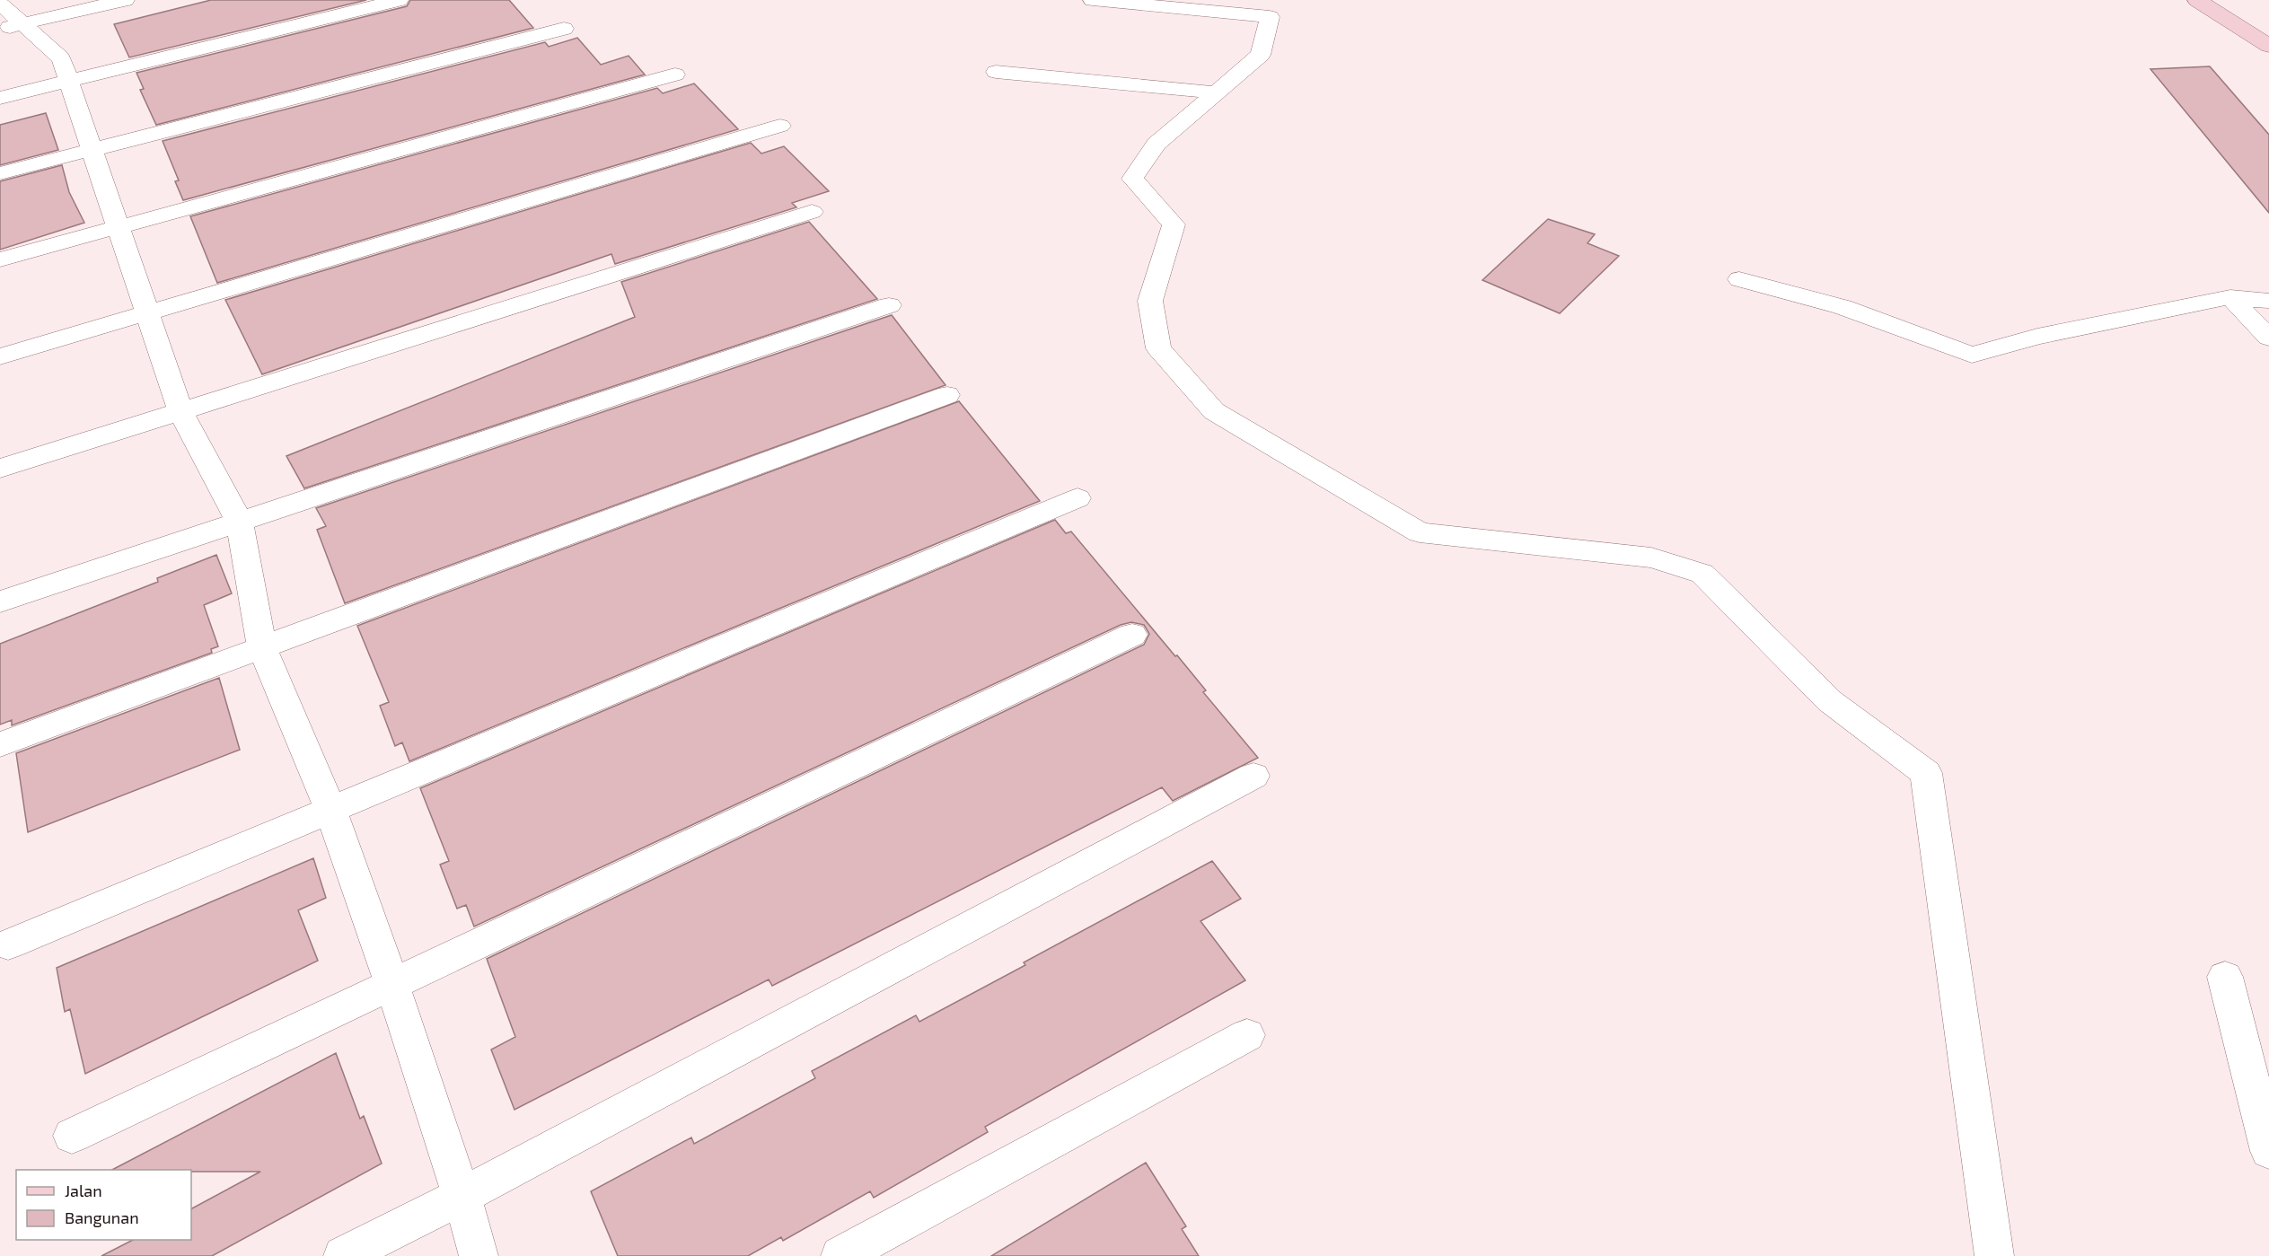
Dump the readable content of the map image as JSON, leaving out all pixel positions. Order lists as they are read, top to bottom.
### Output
{
  "legend": ["Jalan", "Bangunan"]
}
